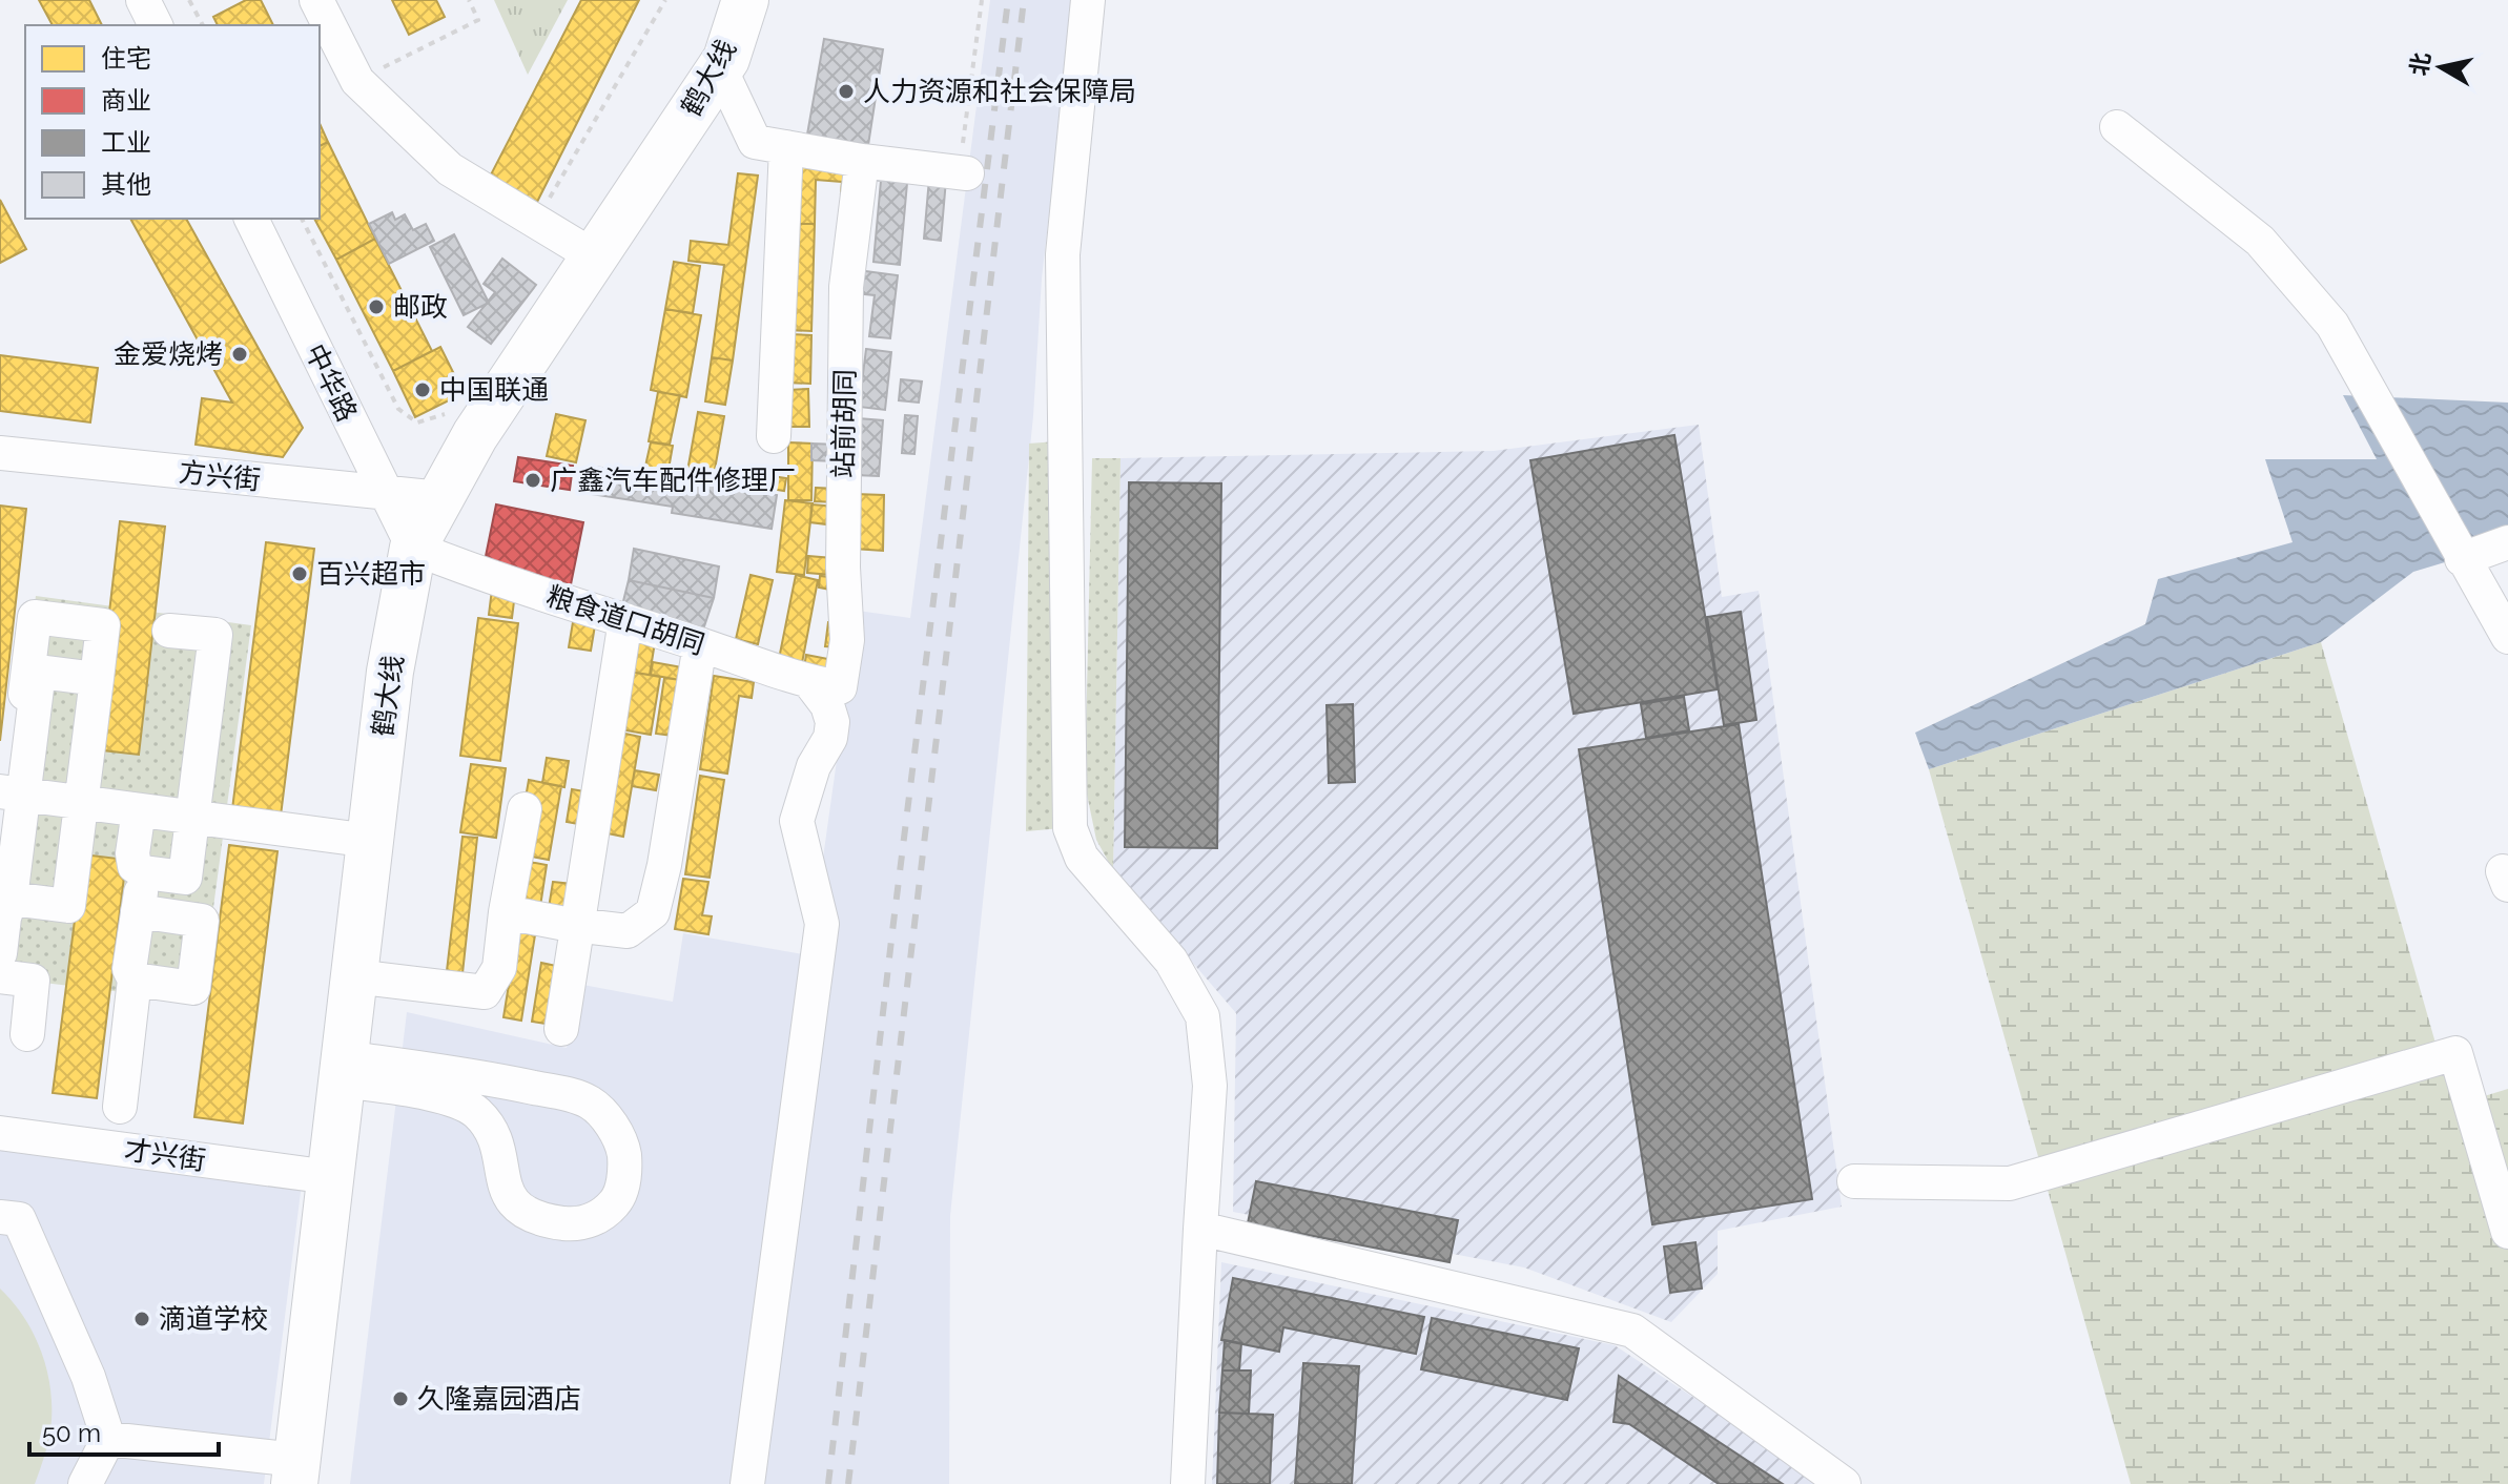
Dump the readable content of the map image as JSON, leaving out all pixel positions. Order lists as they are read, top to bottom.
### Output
{
  "streets": {
    "highway": ["鹤大线"],
    "street": [
      "中华路",
      "站前胡同",
      "方兴街",
      "粮食道口胡同",
      "才兴街"
    ]
  },
  "crossings": [
    ["鹤大线", "中华路"],
    ["鹤大线", "方兴街"],
    ["鹤大线", "粮食道口胡同"],
    ["鹤大线", "才兴街"],
    ["中华路", "方兴街"],
    ["中华路", "粮食道口胡同"],
    ["站前胡同", "粮食道口胡同"]
  ],
  "places": [
    "人力资源和社会保障局",
    "邮政",
    "金爱烧烤",
    "中国联通",
    "广鑫汽车配件修理厂",
    "百兴超市",
    "滴道学校",
    "久隆嘉园酒店"
  ],
  "legend": [
    "住宅",
    "商业",
    "工业",
    "其他"
  ],
  "scale_bar": "50 m",
  "north": "left"
}
